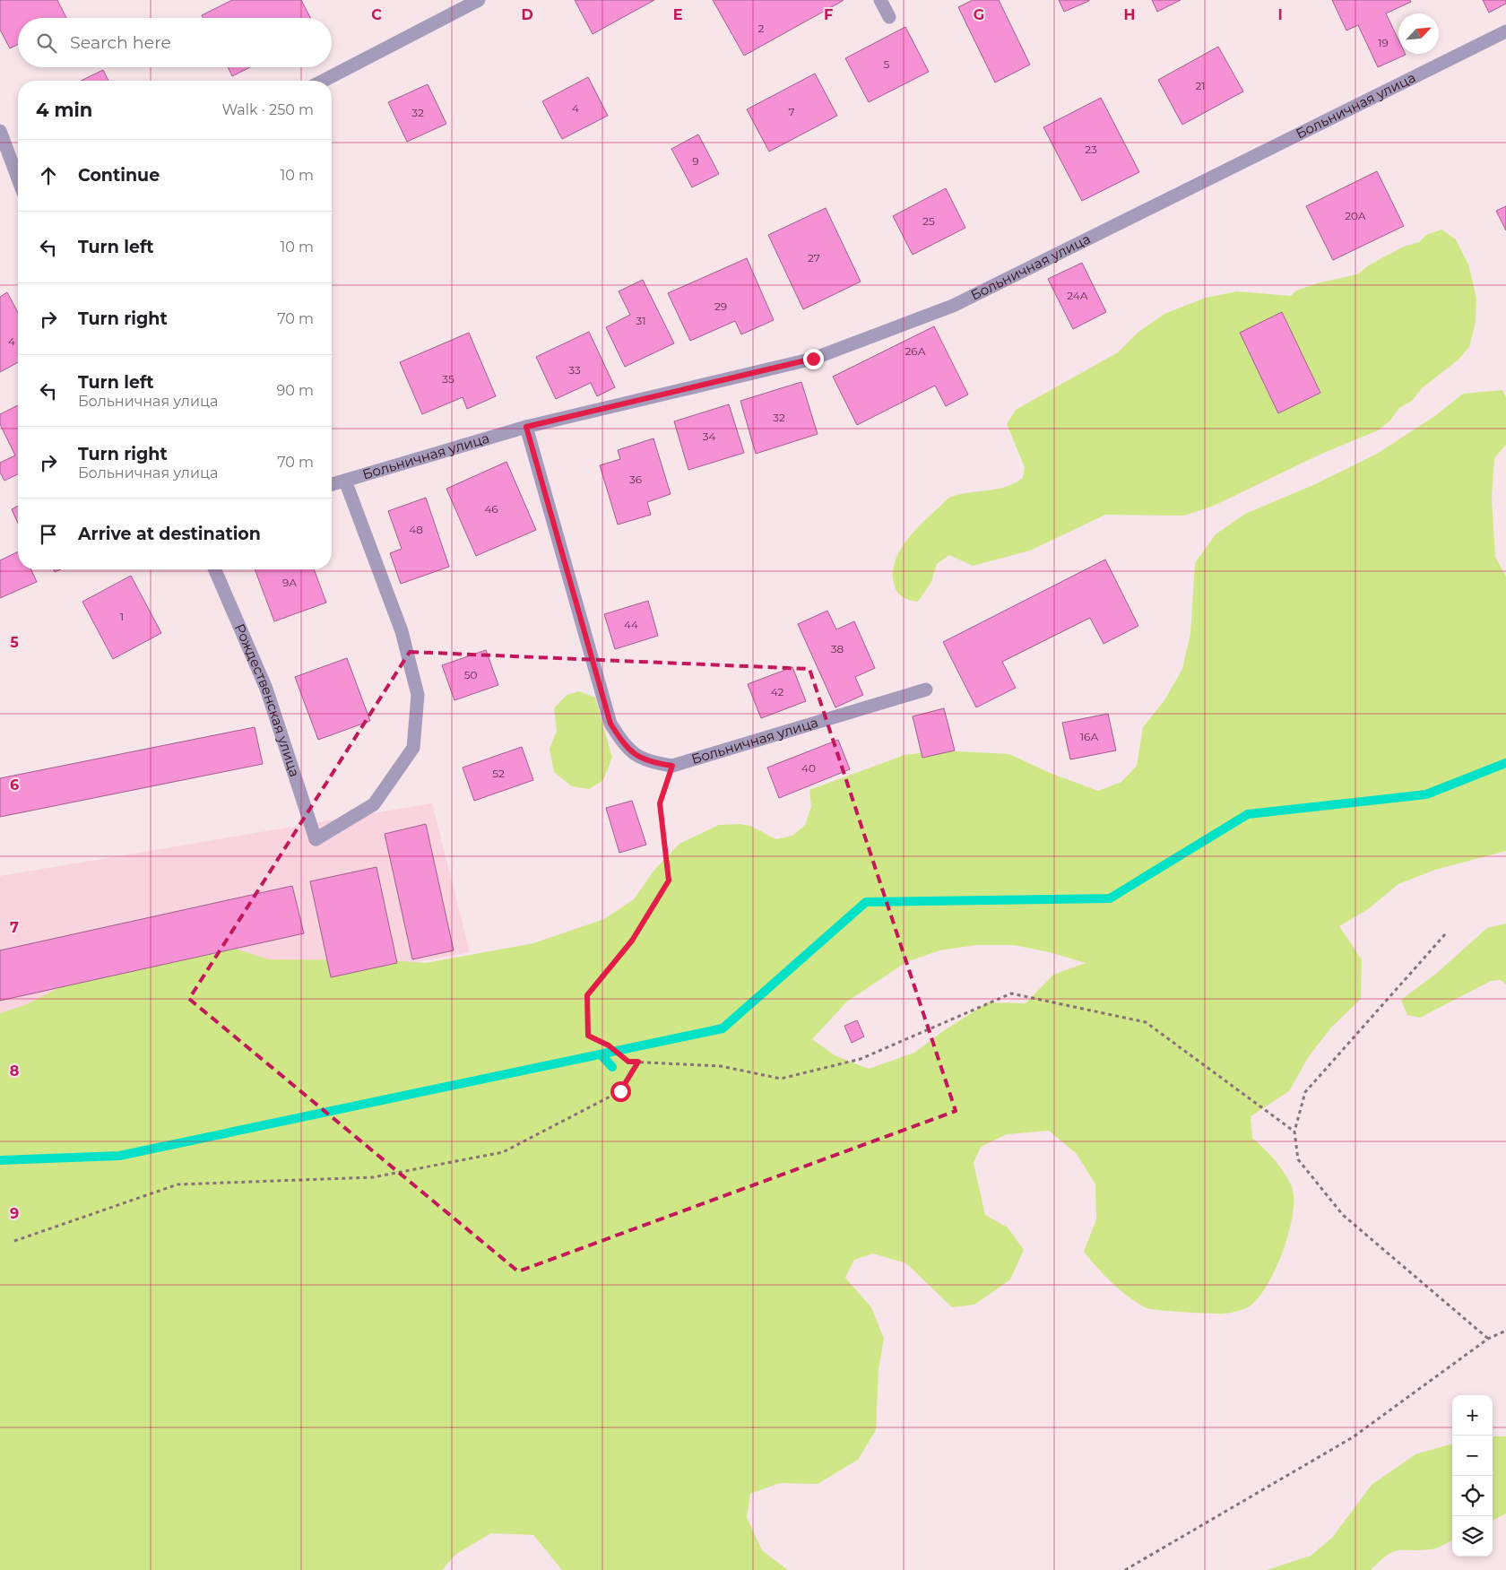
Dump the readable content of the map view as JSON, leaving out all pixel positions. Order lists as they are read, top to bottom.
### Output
{
  "streets": {
    "street": ["Больничная улица", "Рождественская улица"]
  },
  "crossings": [
    ["Больничная улица", "Рождественская улица"]
  ],
  "house_numbers": [
    "2",
    "19",
    "5",
    "21",
    "4",
    "7",
    "32",
    "23",
    "9",
    "20А",
    "25",
    "27",
    "24А",
    "29",
    "31",
    "4",
    "26А",
    "33",
    "35",
    "32",
    "34",
    "36",
    "46",
    "48",
    "9А",
    "1",
    "44",
    "38",
    "50",
    "42",
    "16А",
    "40",
    "52"
  ],
  "north": "top right",
  "page": {
    "search": "Search here",
    "heading": ["4 min", "Walk · 250 m"],
    "list": [
      ["Continue", "10 m"],
      ["Turn left", "10 m"],
      ["Turn right", "70 m"],
      ["Turn left", "Больничная улица", "90 m"],
      ["Turn right", "Больничная улица", "70 m"],
      "Arrive at destination"
    ],
    "map_buttons": ["+", "−"]
  },
  "grid": {
    "columns": [
      "C",
      "D",
      "E",
      "F",
      "G",
      "H",
      "I"
    ],
    "rows": [
      "5",
      "6",
      "7",
      "8",
      "9"
    ]
  }
}
